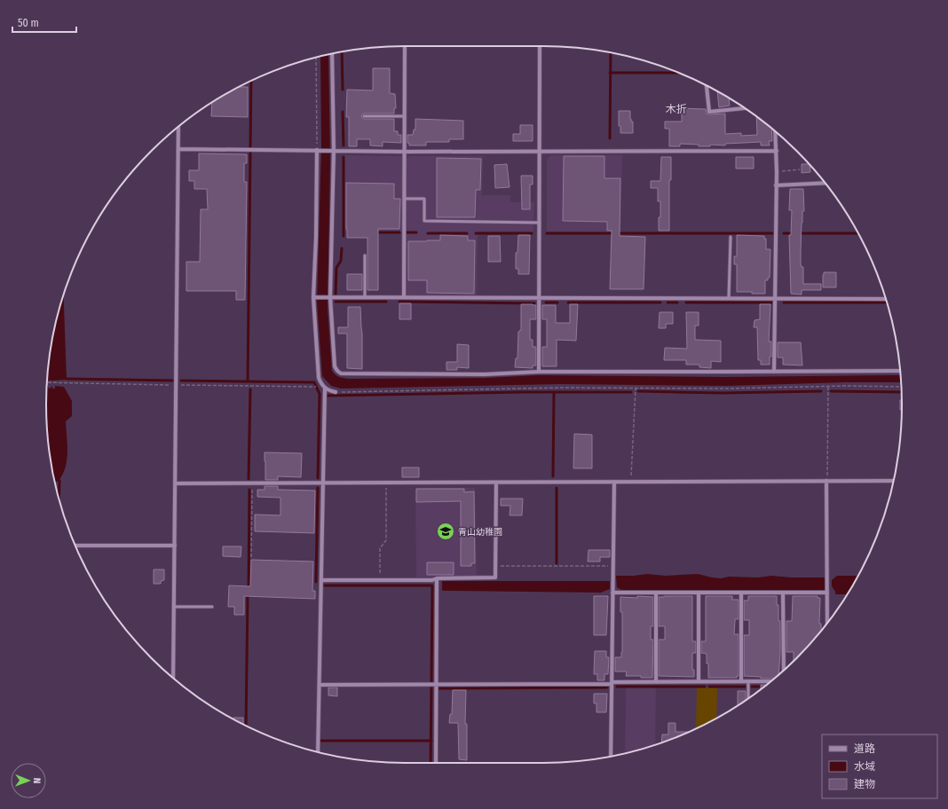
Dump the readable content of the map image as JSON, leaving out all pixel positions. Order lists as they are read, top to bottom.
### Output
{
  "districts": ["木折"],
  "places": {
    "school or university": ["青山幼稚園"]
  },
  "legend": ["道路", "水域", "建物"],
  "scale_bar": "50 m",
  "north": "right"
}
